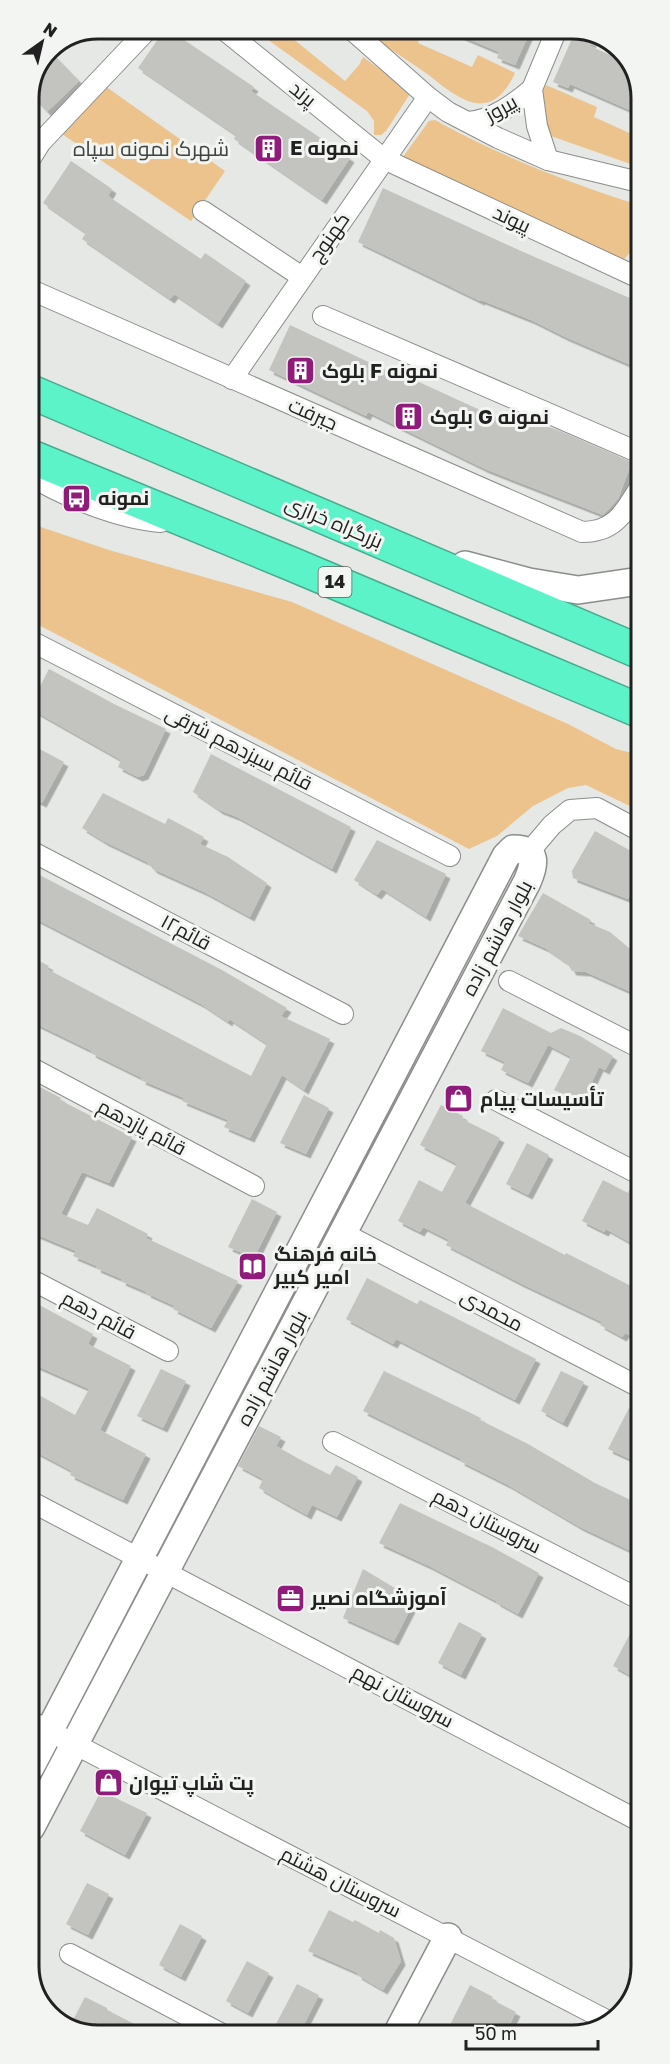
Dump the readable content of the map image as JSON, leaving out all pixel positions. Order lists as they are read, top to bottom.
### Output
{
  "streets": {
    "highway": ["بزرگراه خرازی", "14"],
    "street": [
      "پرند",
      "پیروز",
      "پیوند",
      "كهنوج",
      "جيرفت",
      "قائم سیزدهم شرقی",
      "قائم۱۲",
      "بلوار هاشم زاده",
      "قائم یازدهم",
      "محمدی",
      "قائم دهم",
      "سروستان دهم",
      "سروستان نهم",
      "سروستان هشتم"
    ]
  },
  "crossings": [
    ["پرند", "پیوند"],
    ["پرند", "كهنوج"],
    ["پیوند", "كهنوج"],
    ["كهنوج", "جيرفت"],
    ["بلوار هاشم زاده", "محمدی"],
    ["بلوار هاشم زاده", "سروستان نهم"],
    ["بلوار هاشم زاده", "سروستان هشتم"]
  ],
  "districts": ["شهرک نمونه سپاه"],
  "places": {
    "building": ["E نمونه", "بلوک F نمونه", "بلوک G نمونه"],
    "bus stop": ["نمونه"],
    "shop": ["تأسیسات پیام", "پت شاپ تیوان"],
    "library": ["خانه فرهنگ امیر کبیر"],
    "office": ["آموزشگاه نصیر"]
  },
  "scale_bar": "50 m",
  "north": "top right"
}
